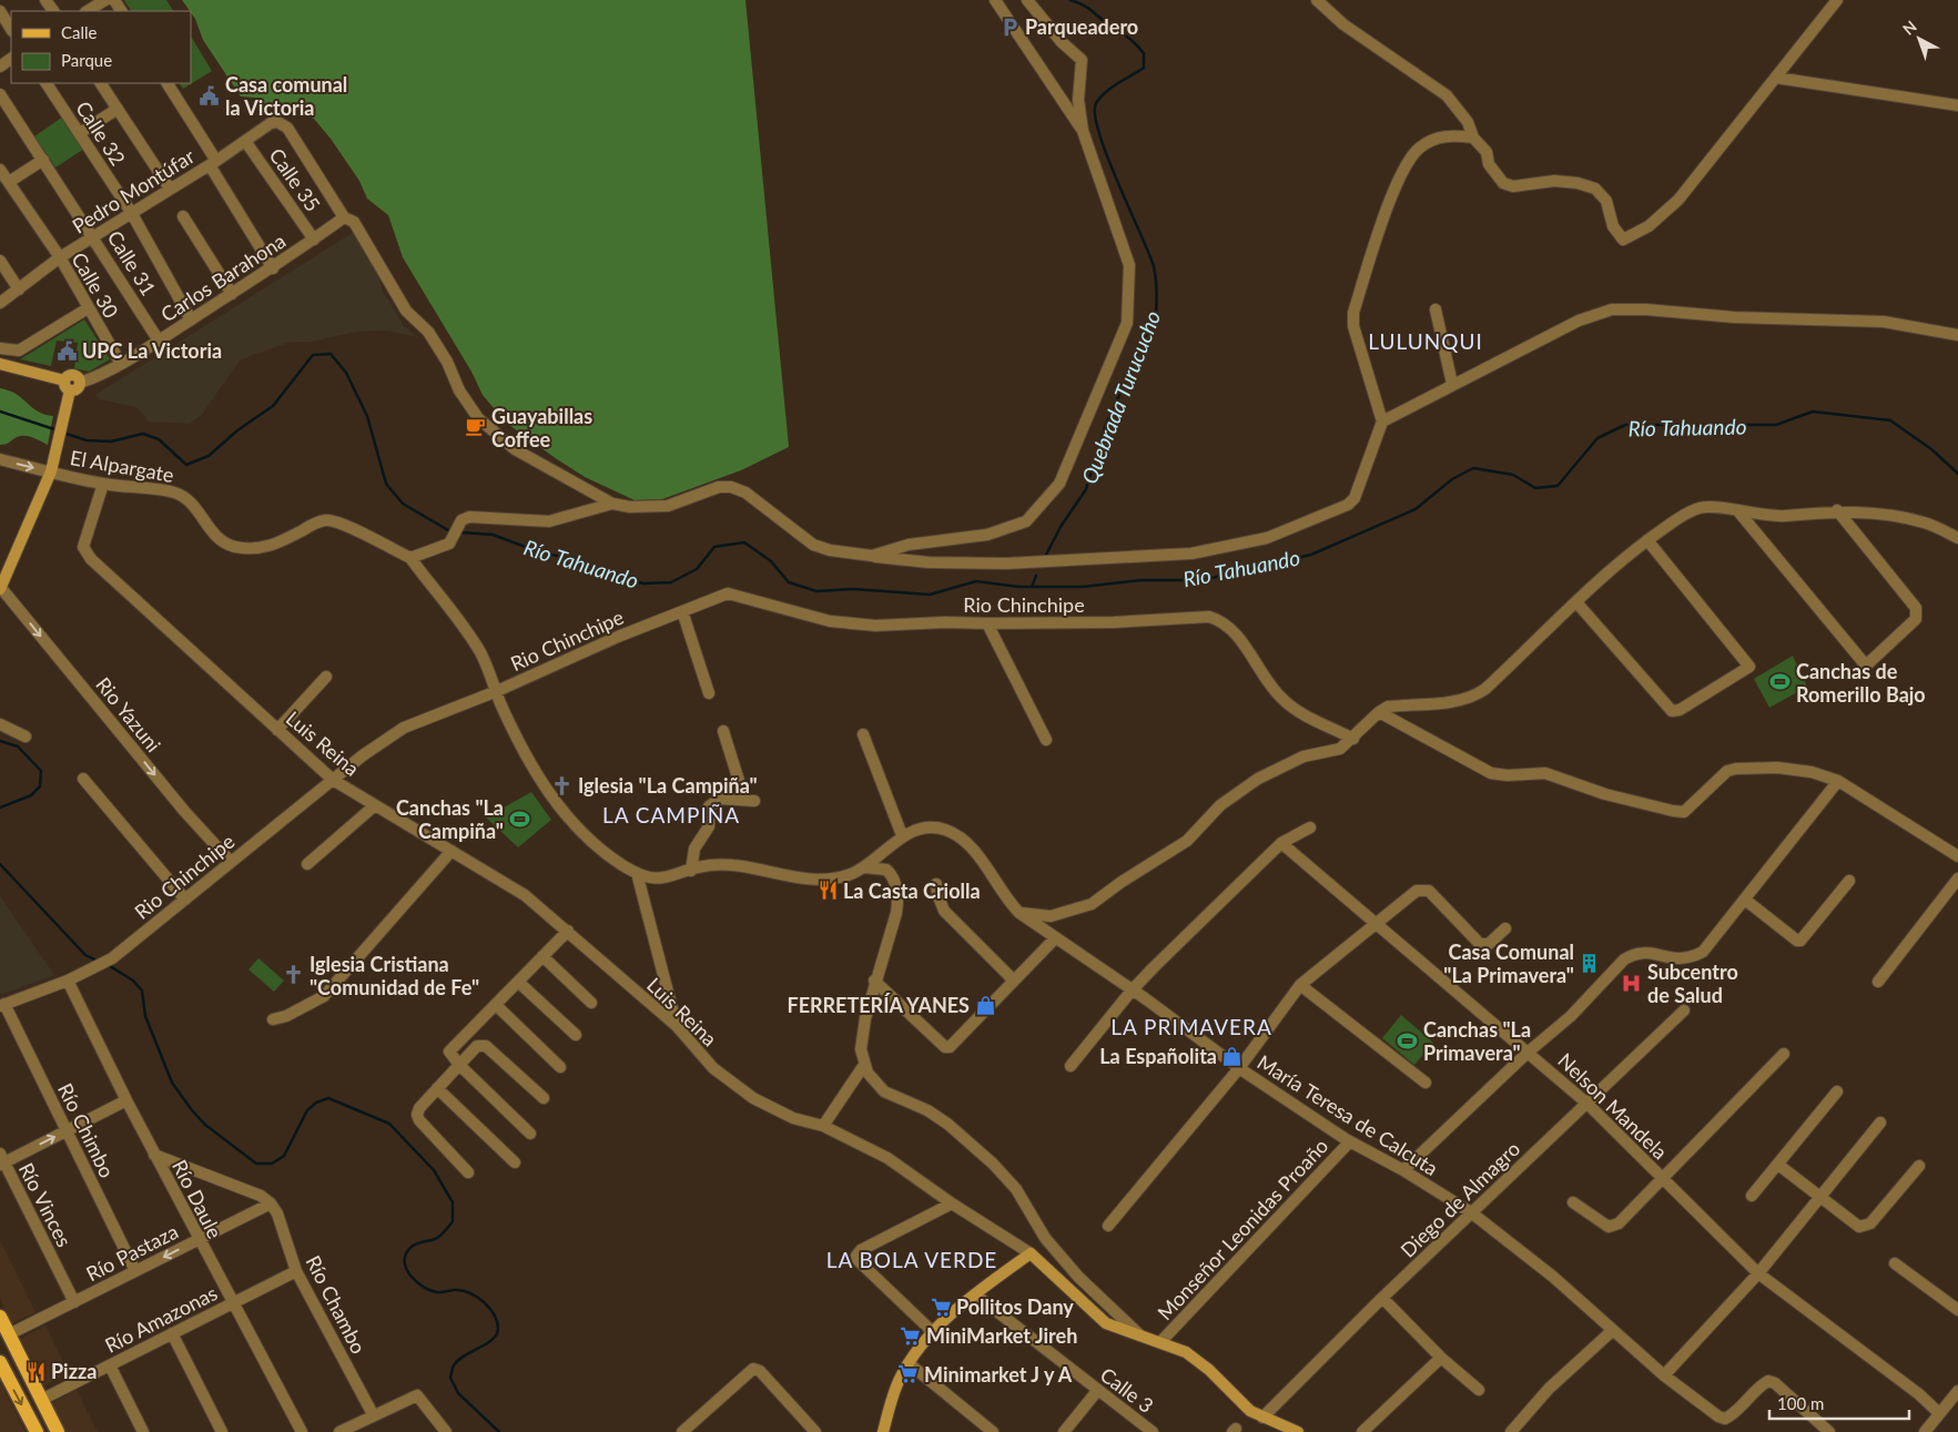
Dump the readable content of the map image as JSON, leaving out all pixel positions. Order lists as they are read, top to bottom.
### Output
{
  "streets": {
    "street": [
      "Calle 32",
      "Calle 35",
      "Pedro Montúfar",
      "Calle 31",
      "Carlos Barahona",
      "Calle 30",
      "El Alpargate",
      "Rio Chinchipe",
      "Rio Yazuni",
      "Luis Reina",
      "Nelson Mandela",
      "María Teresa de Calcuta",
      "Río Chimbo",
      "Río Daule",
      "Diego de Almagro",
      "Río Vinces",
      "Monseñor Leonidas Proaño",
      "Río Pastaza",
      "Río Chambo",
      "Río Amazonas",
      "Calle 3"
    ]
  },
  "crossings": [
    ["Calle 32", "Pedro Montúfar"],
    ["Calle 32", "Carlos Barahona"],
    ["Calle 35", "Pedro Montúfar"],
    ["Calle 35", "Carlos Barahona"],
    ["Pedro Montúfar", "Calle 31"],
    ["Pedro Montúfar", "Carlos Barahona"],
    ["Pedro Montúfar", "Calle 30"],
    ["Calle 31", "Carlos Barahona"],
    ["Carlos Barahona", "Calle 30"],
    ["El Alpargate", "Luis Reina"],
    ["El Alpargate", "María Teresa de Calcuta"],
    ["Rio Chinchipe", "Rio Yazuni"],
    ["Rio Chinchipe", "Luis Reina"],
    ["Rio Chinchipe", "María Teresa de Calcuta"],
    ["Rio Chinchipe", "Río Chimbo"],
    ["Rio Chinchipe", "Río Daule"],
    ["Nelson Mandela", "Diego de Almagro"],
    ["María Teresa de Calcuta", "Diego de Almagro"],
    ["María Teresa de Calcuta", "Monseñor Leonidas Proaño"],
    ["Río Chimbo", "Río Pastaza"],
    ["Río Daule", "Río Pastaza"],
    ["Río Daule", "Río Amazonas"],
    ["Río Vinces", "Río Pastaza"],
    ["Río Pastaza", "Río Chambo"],
    ["Río Chambo", "Río Amazonas"]
  ],
  "districts": [
    "LULUNQUI",
    "LA CAMPIÑA",
    "LA PRIMAVERA",
    "LA BOLA VERDE"
  ],
  "water": ["Quebrada Turucucho", "Río Tahuando"],
  "places": {
    "parking": ["Parqueadero"],
    "public building": ["Casa comunal la Victoria", "UPC La Victoria"],
    "cafe": ["Guayabillas Coffee"],
    "sports": ["Canchas de Romerillo Bajo", "Canchas \"La Campiña\"", "Canchas \"La Primavera\""],
    "church": ["Iglesia \"La Campiña\"", "Iglesia Cristiana \"Comunidad de Fe\""],
    "restaurant": ["La Casta Criolla", "Pizza"],
    "building": ["Casa Comunal \"La Primavera\""],
    "hospital": ["Subcentro de Salud"],
    "shop": ["FERRETERÍA YANES", "La Españolita"],
    "supermarket": ["Pollitos Dany", "MiniMarket Jireh", "Minimarket J y A"]
  },
  "legend": ["Calle", "Parque"],
  "scale_bar": "100 m",
  "north": "top left"
}
